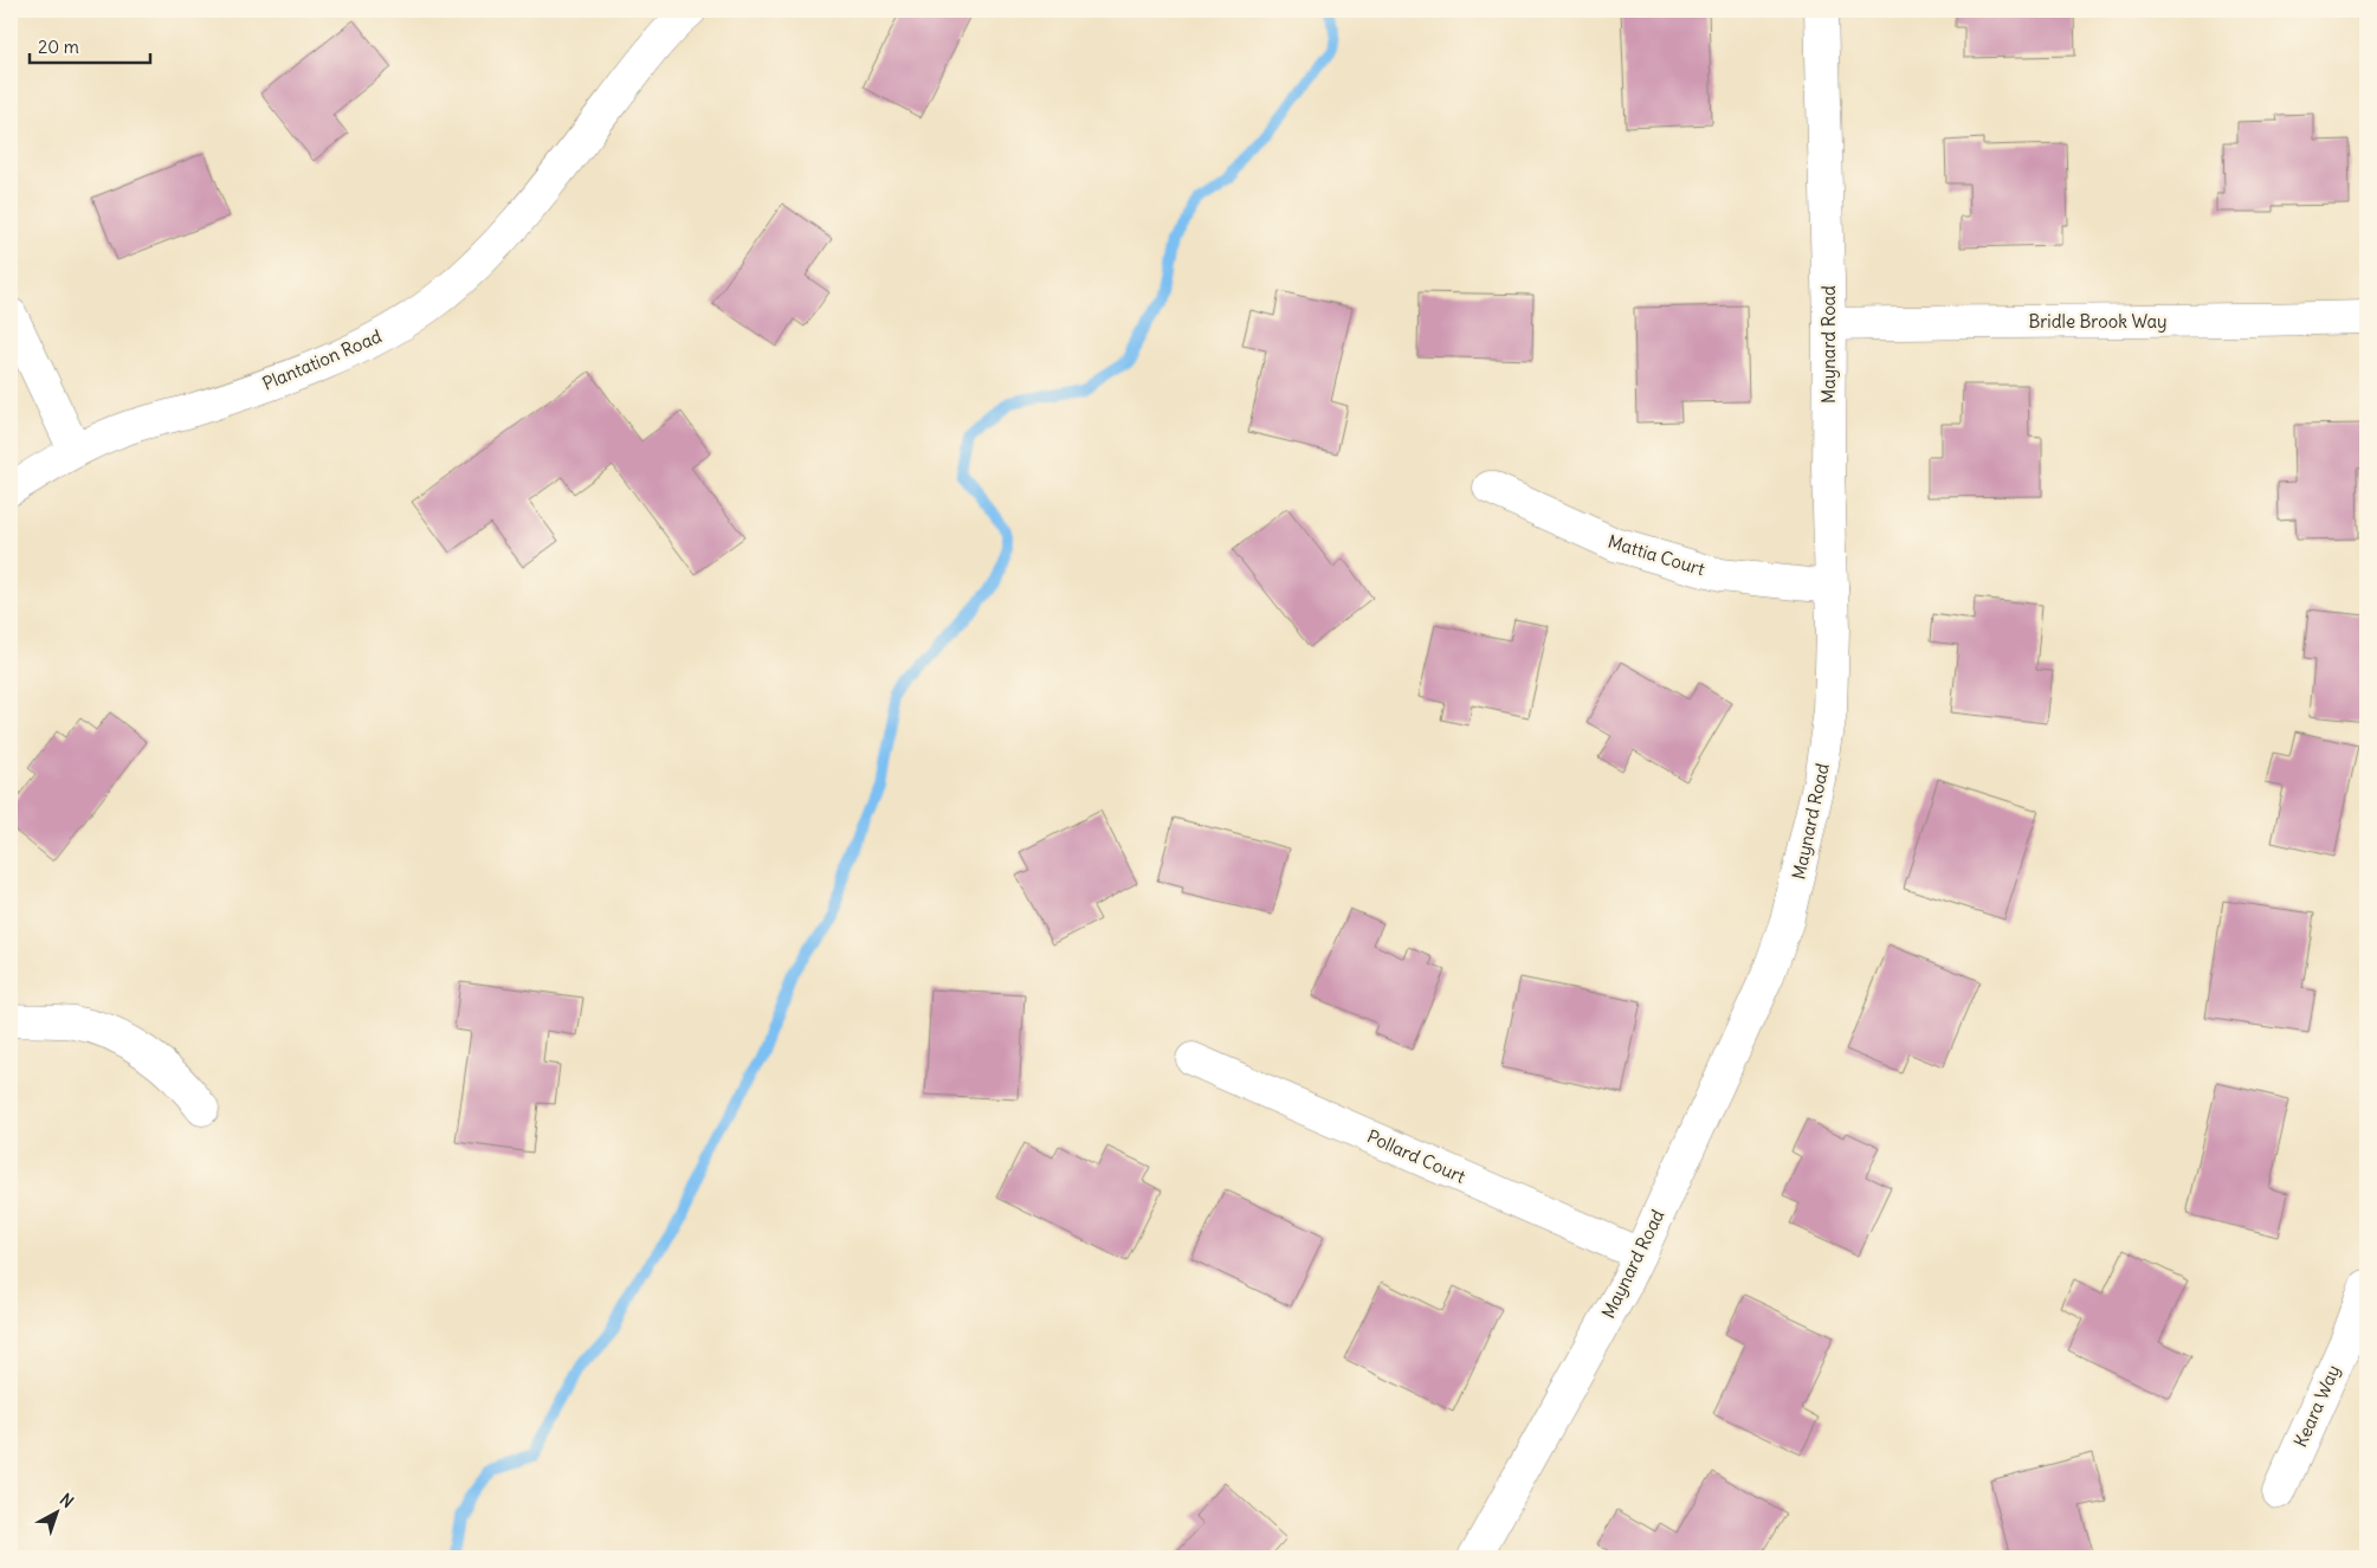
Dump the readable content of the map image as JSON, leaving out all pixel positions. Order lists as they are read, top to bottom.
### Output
{
  "streets": {
    "street": [
      "Bridle Brook Way",
      "Maynard Road",
      "Plantation Road",
      "Mattia Court",
      "Pollard Court",
      "Keara Way"
    ]
  },
  "crossings": [
    ["Bridle Brook Way", "Maynard Road"],
    ["Maynard Road", "Mattia Court"],
    ["Maynard Road", "Pollard Court"]
  ],
  "scale_bar": "20 m",
  "north": "top right"
}
